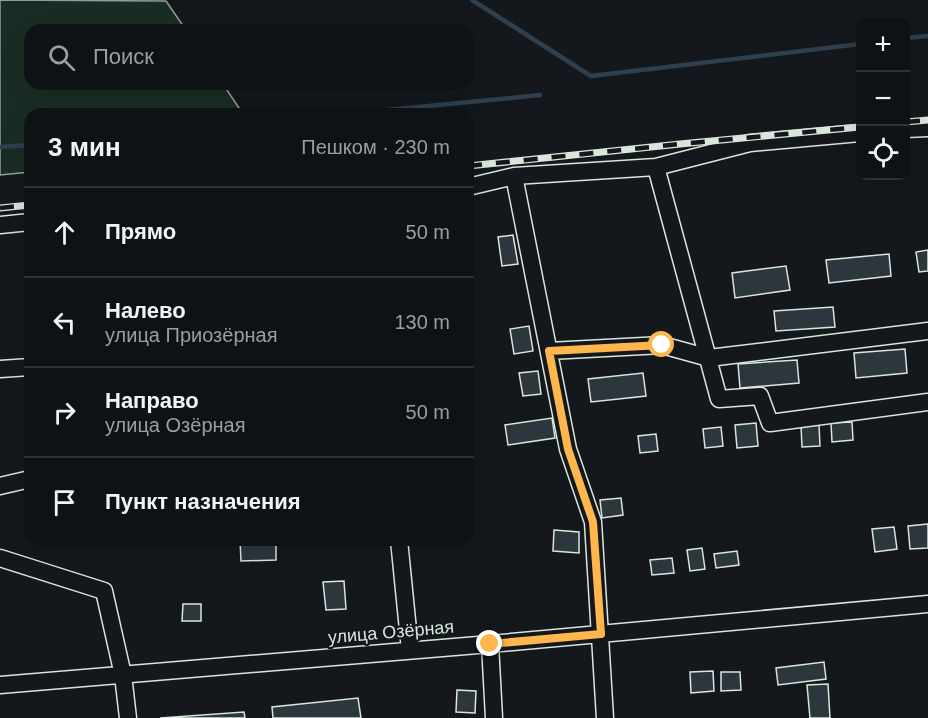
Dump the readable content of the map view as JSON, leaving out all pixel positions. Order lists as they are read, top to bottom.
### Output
{
  "streets": {
    "street": ["улица Озёрная"]
  },
  "page": {
    "map_buttons": ["+", "−"],
    "search": "Поиск",
    "heading": ["3 мин", "Пешком · 230 m"],
    "list": [
      ["Прямо", "50 m"],
      ["Налево", "улица Приозёрная", "130 m"],
      ["Направо", "улица Озёрная", "50 m"],
      "Пункт назначения"
    ]
  }
}
